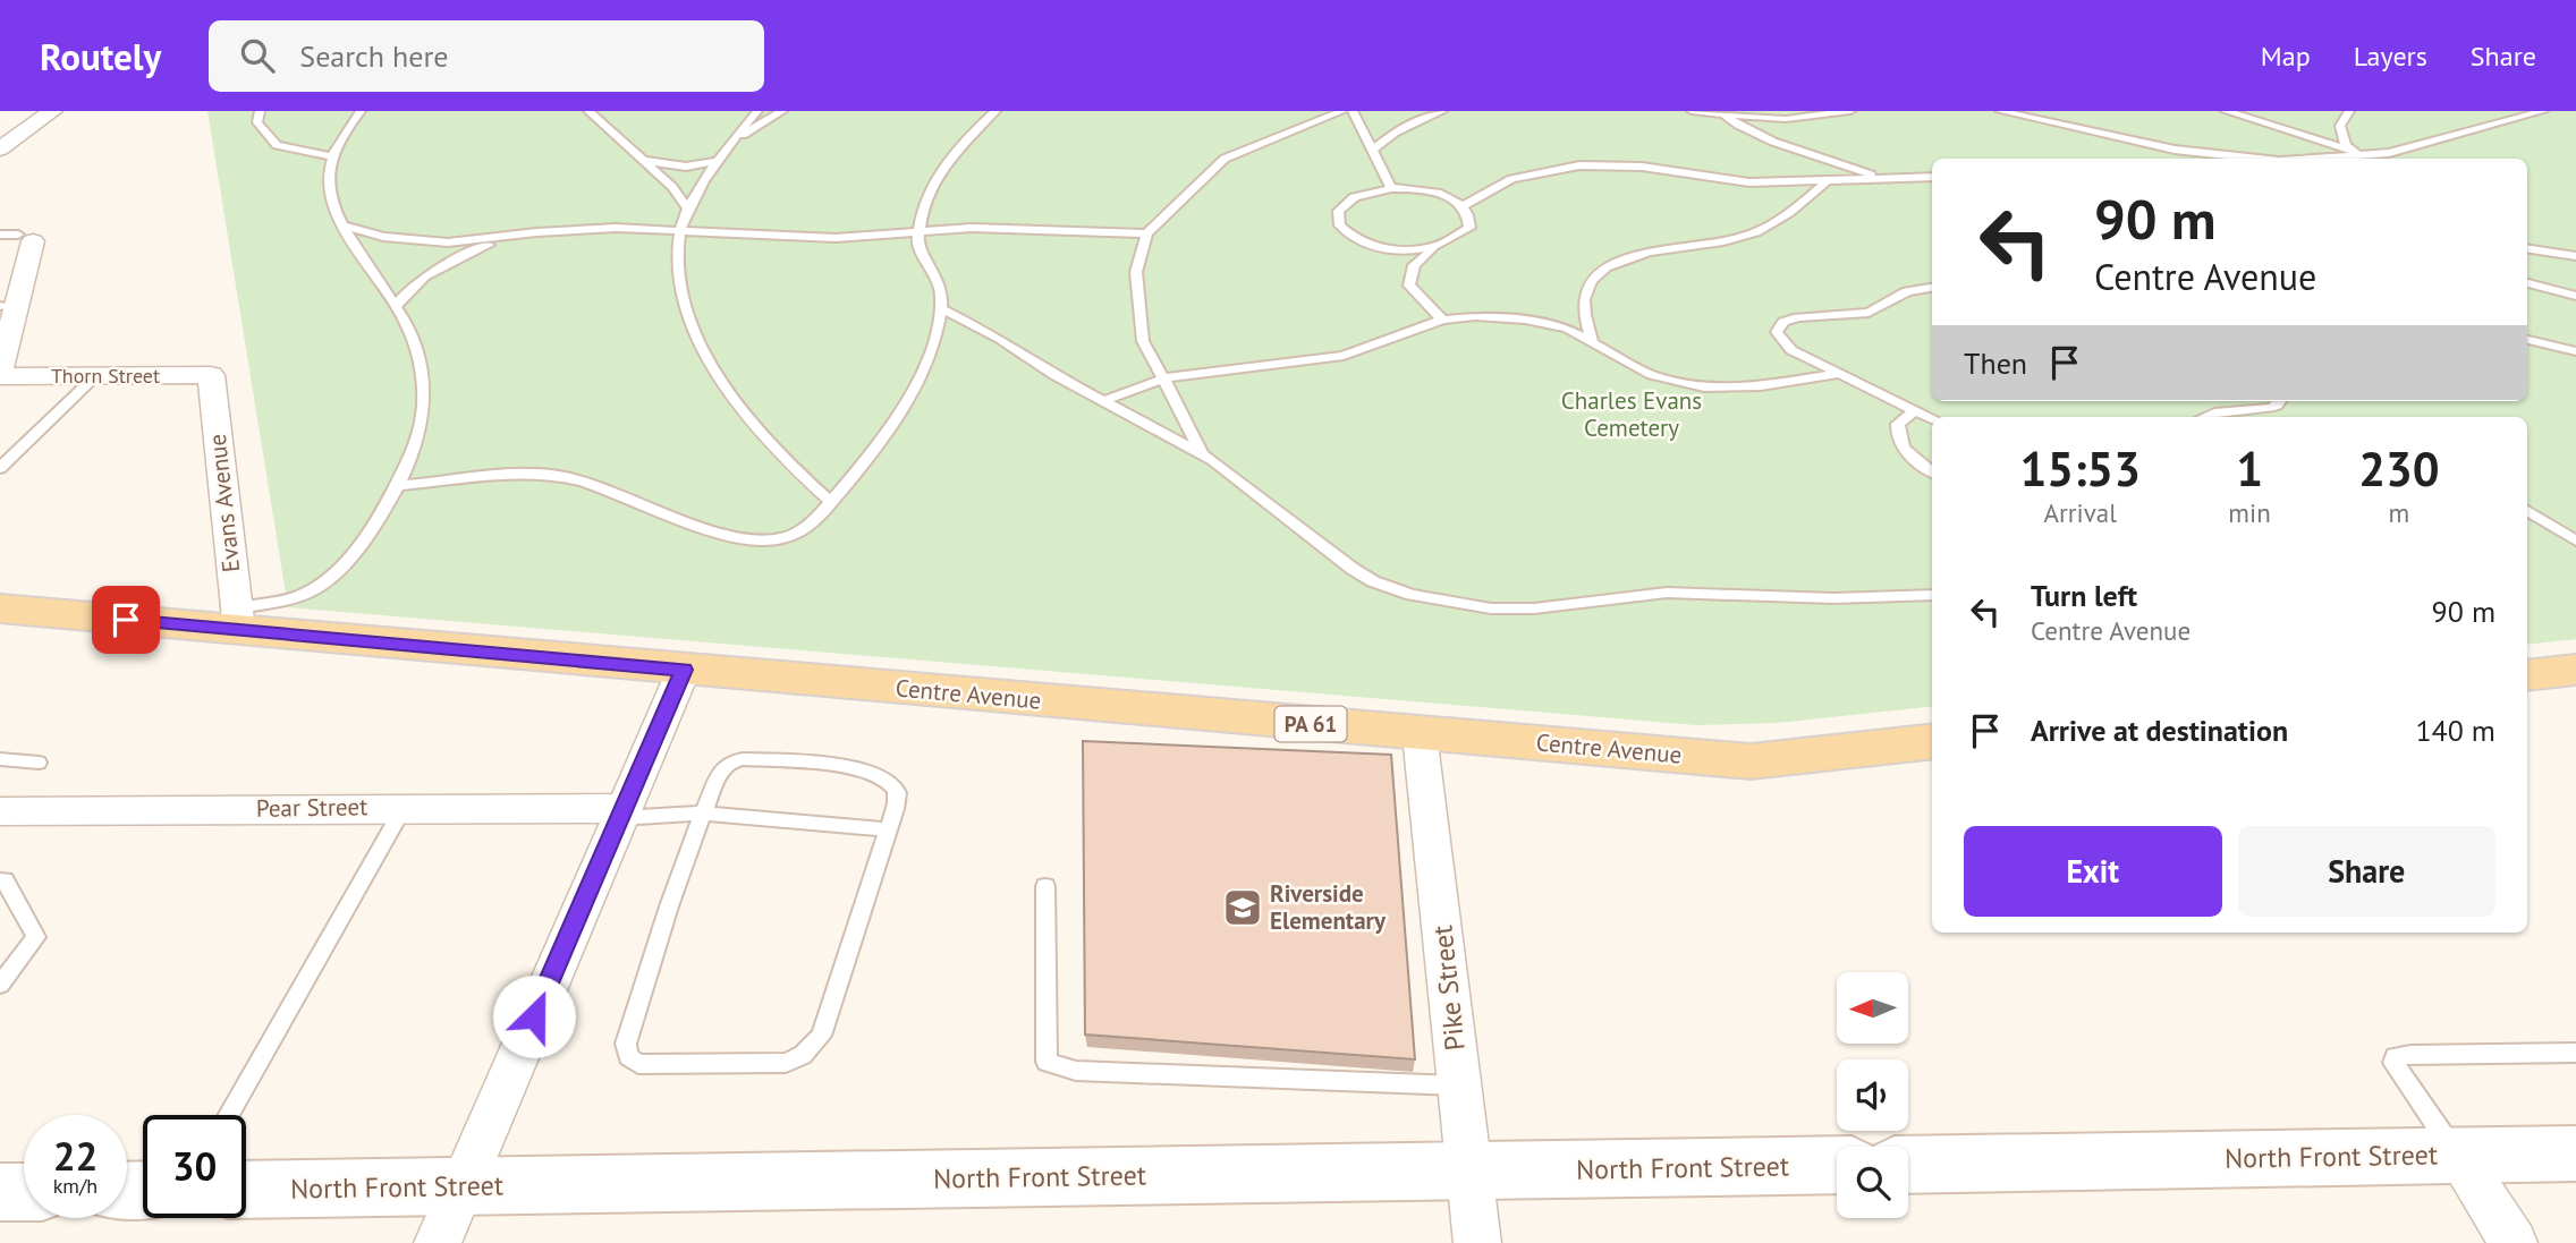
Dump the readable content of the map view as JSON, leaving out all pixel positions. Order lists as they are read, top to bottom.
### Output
{
  "streets": {
    "main road": ["Centre Avenue", "PA 61"],
    "street": [
      "Thorn Street",
      "Evans Avenue",
      "Pear Street",
      "Pike Street",
      "North Front Street"
    ]
  },
  "crossings": [
    ["Thorn Street", "Evans Avenue"],
    ["Evans Avenue", "Centre Avenue"],
    ["Centre Avenue", "Pike Street"],
    ["Pike Street", "North Front Street"]
  ],
  "parks": ["Charles Evans Cemetery"],
  "places": {
    "school or university": ["Riverside Elementary"]
  },
  "north": "left",
  "page": {
    "header": "Routely",
    "search": "Search here",
    "nav": ["Map", "Layers", "Share"],
    "turn": ["90 m", "Centre Avenue"],
    "then": "Then",
    "eta": [
      "15:53",
      "Arrival",
      "1",
      "min",
      "230",
      "m"
    ],
    "list": [
      {
        "name": "Turn left",
        "note": "Centre Avenue",
        "value": "90 m"
      },
      {
        "name": "Arrive at destination",
        "value": "140 m"
      }
    ],
    "buttons": ["Exit", "Share"],
    "speed": "22 km/h",
    "limit": "30"
  }
}
